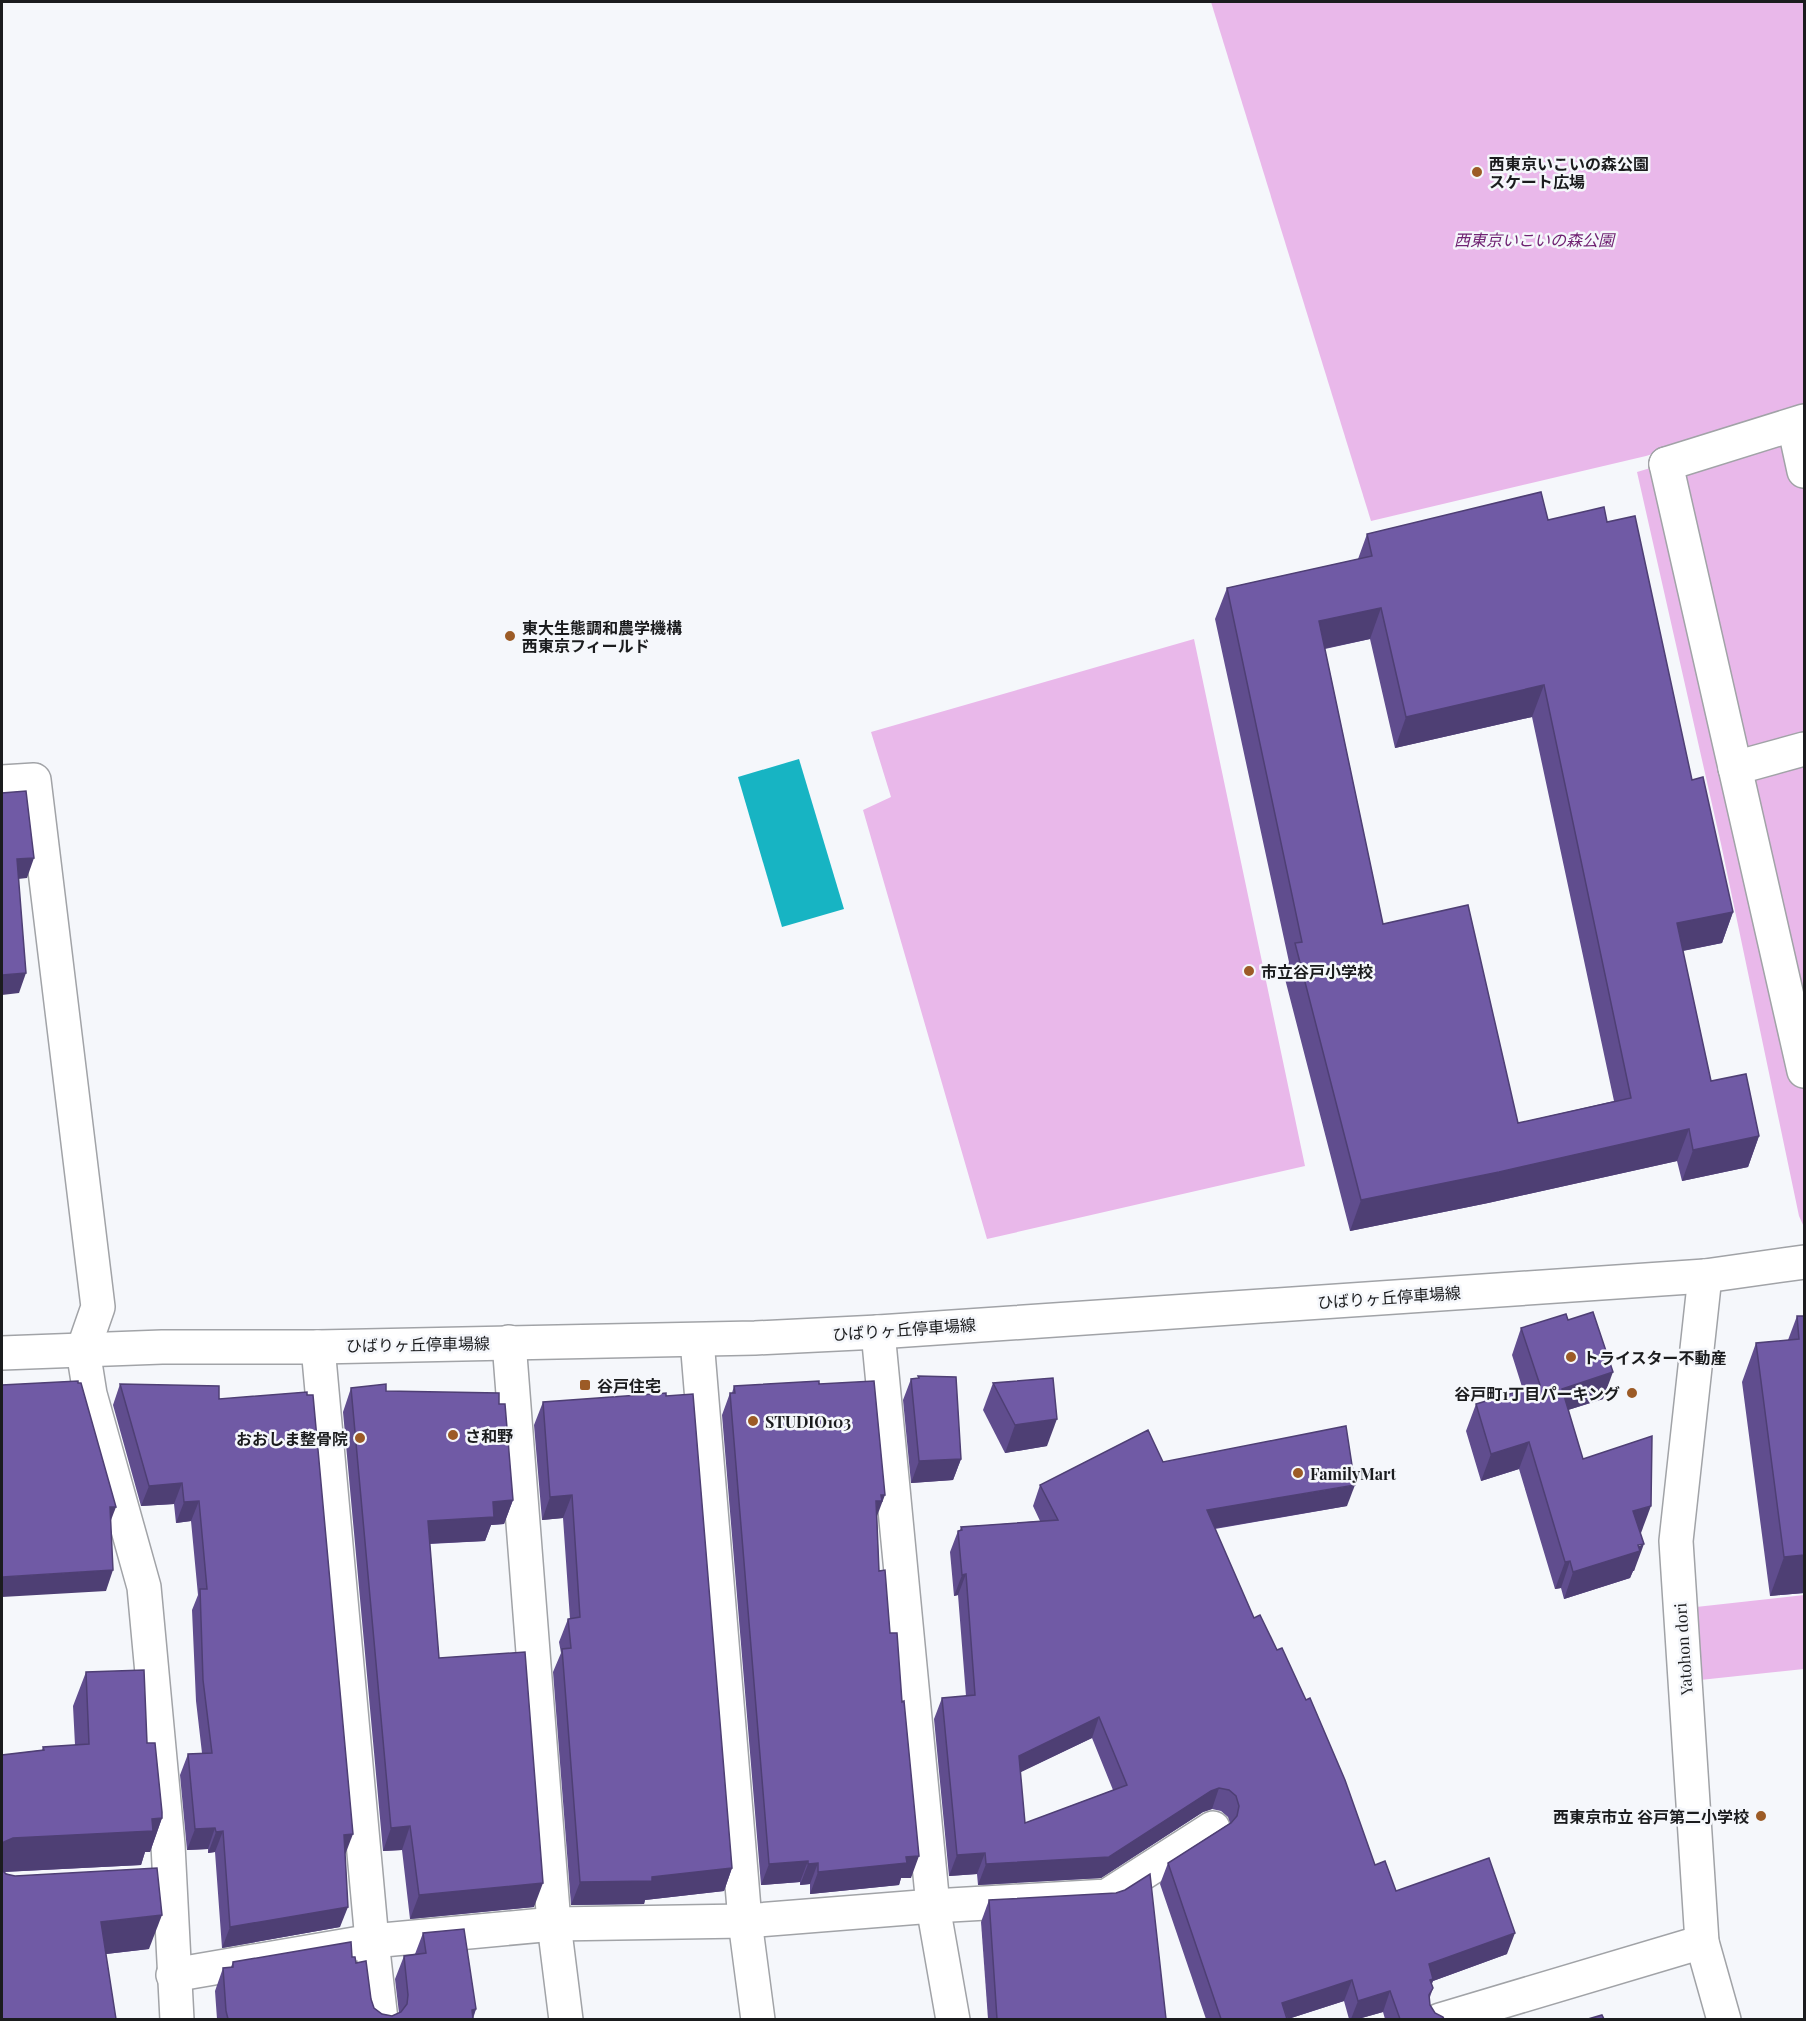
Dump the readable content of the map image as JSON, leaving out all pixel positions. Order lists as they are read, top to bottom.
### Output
{
  "streets": {
    "street": ["ひばりヶ丘停車場線", "Yatohon dori"]
  },
  "crossings": [
    ["ひばりヶ丘停車場線", "Yatohon dori"]
  ],
  "parks": ["西東京いこいの森公園"],
  "places": {
    "other": [
      "西東京いこいの森公園 スケート広場",
      "東大生態調和農学機構 西東京フィールド",
      "市立谷戸小学校",
      "トライスター不動産",
      "谷戸町1丁目パーキング",
      "STUDIO103",
      "さ和野",
      "おおしま整骨院",
      "FamilyMart",
      "西東京市立 谷戸第二小学校"
    ],
    "transit": ["谷戸住宅"]
  }
}
